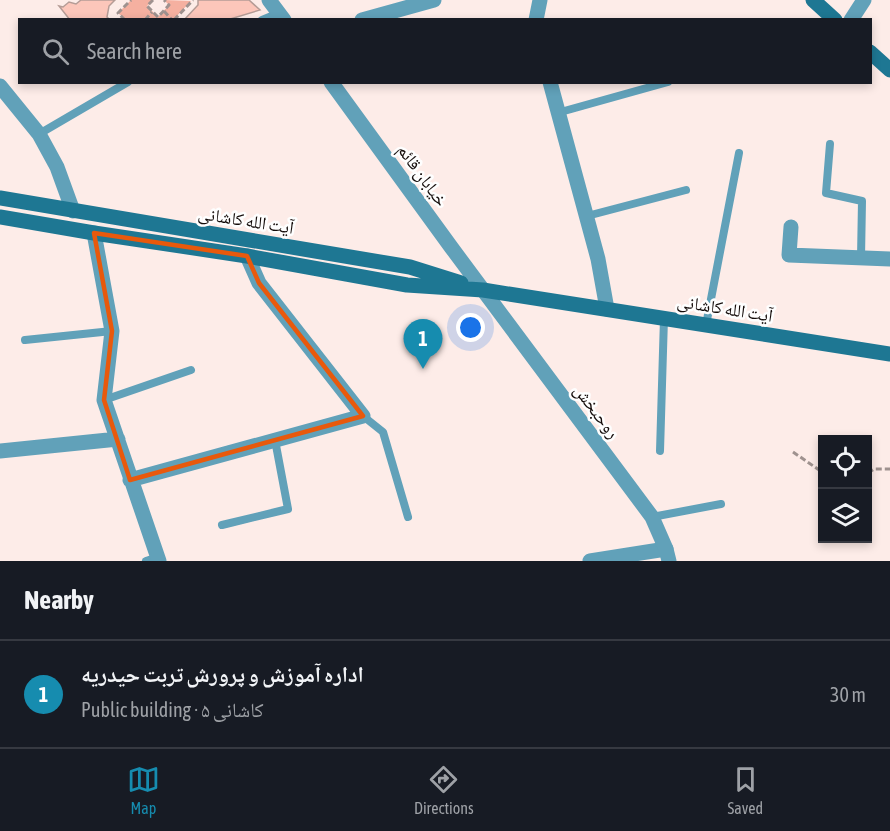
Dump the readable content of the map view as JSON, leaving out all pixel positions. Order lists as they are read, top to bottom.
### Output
{
  "streets": {
    "main road": ["آیت الله کاشانی"],
    "street": ["خیابان قائم", "روحبخش"]
  },
  "crossings": [
    ["خیابان قائم", "آیت الله کاشانی"],
    ["خیابان قائم", "روحبخش"],
    ["آیت الله کاشانی", "روحبخش"]
  ],
  "page": {
    "search": "Search here",
    "pins": "1",
    "heading": "Nearby",
    "list": [
      {
        "mark": "1",
        "name": "اداره آموزش و پرورش تربت حیدریه",
        "note": "Public building · کاشانی ۵",
        "value": "30 m"
      }
    ],
    "nav": ["Map", "Directions", "Saved"]
  }
}
